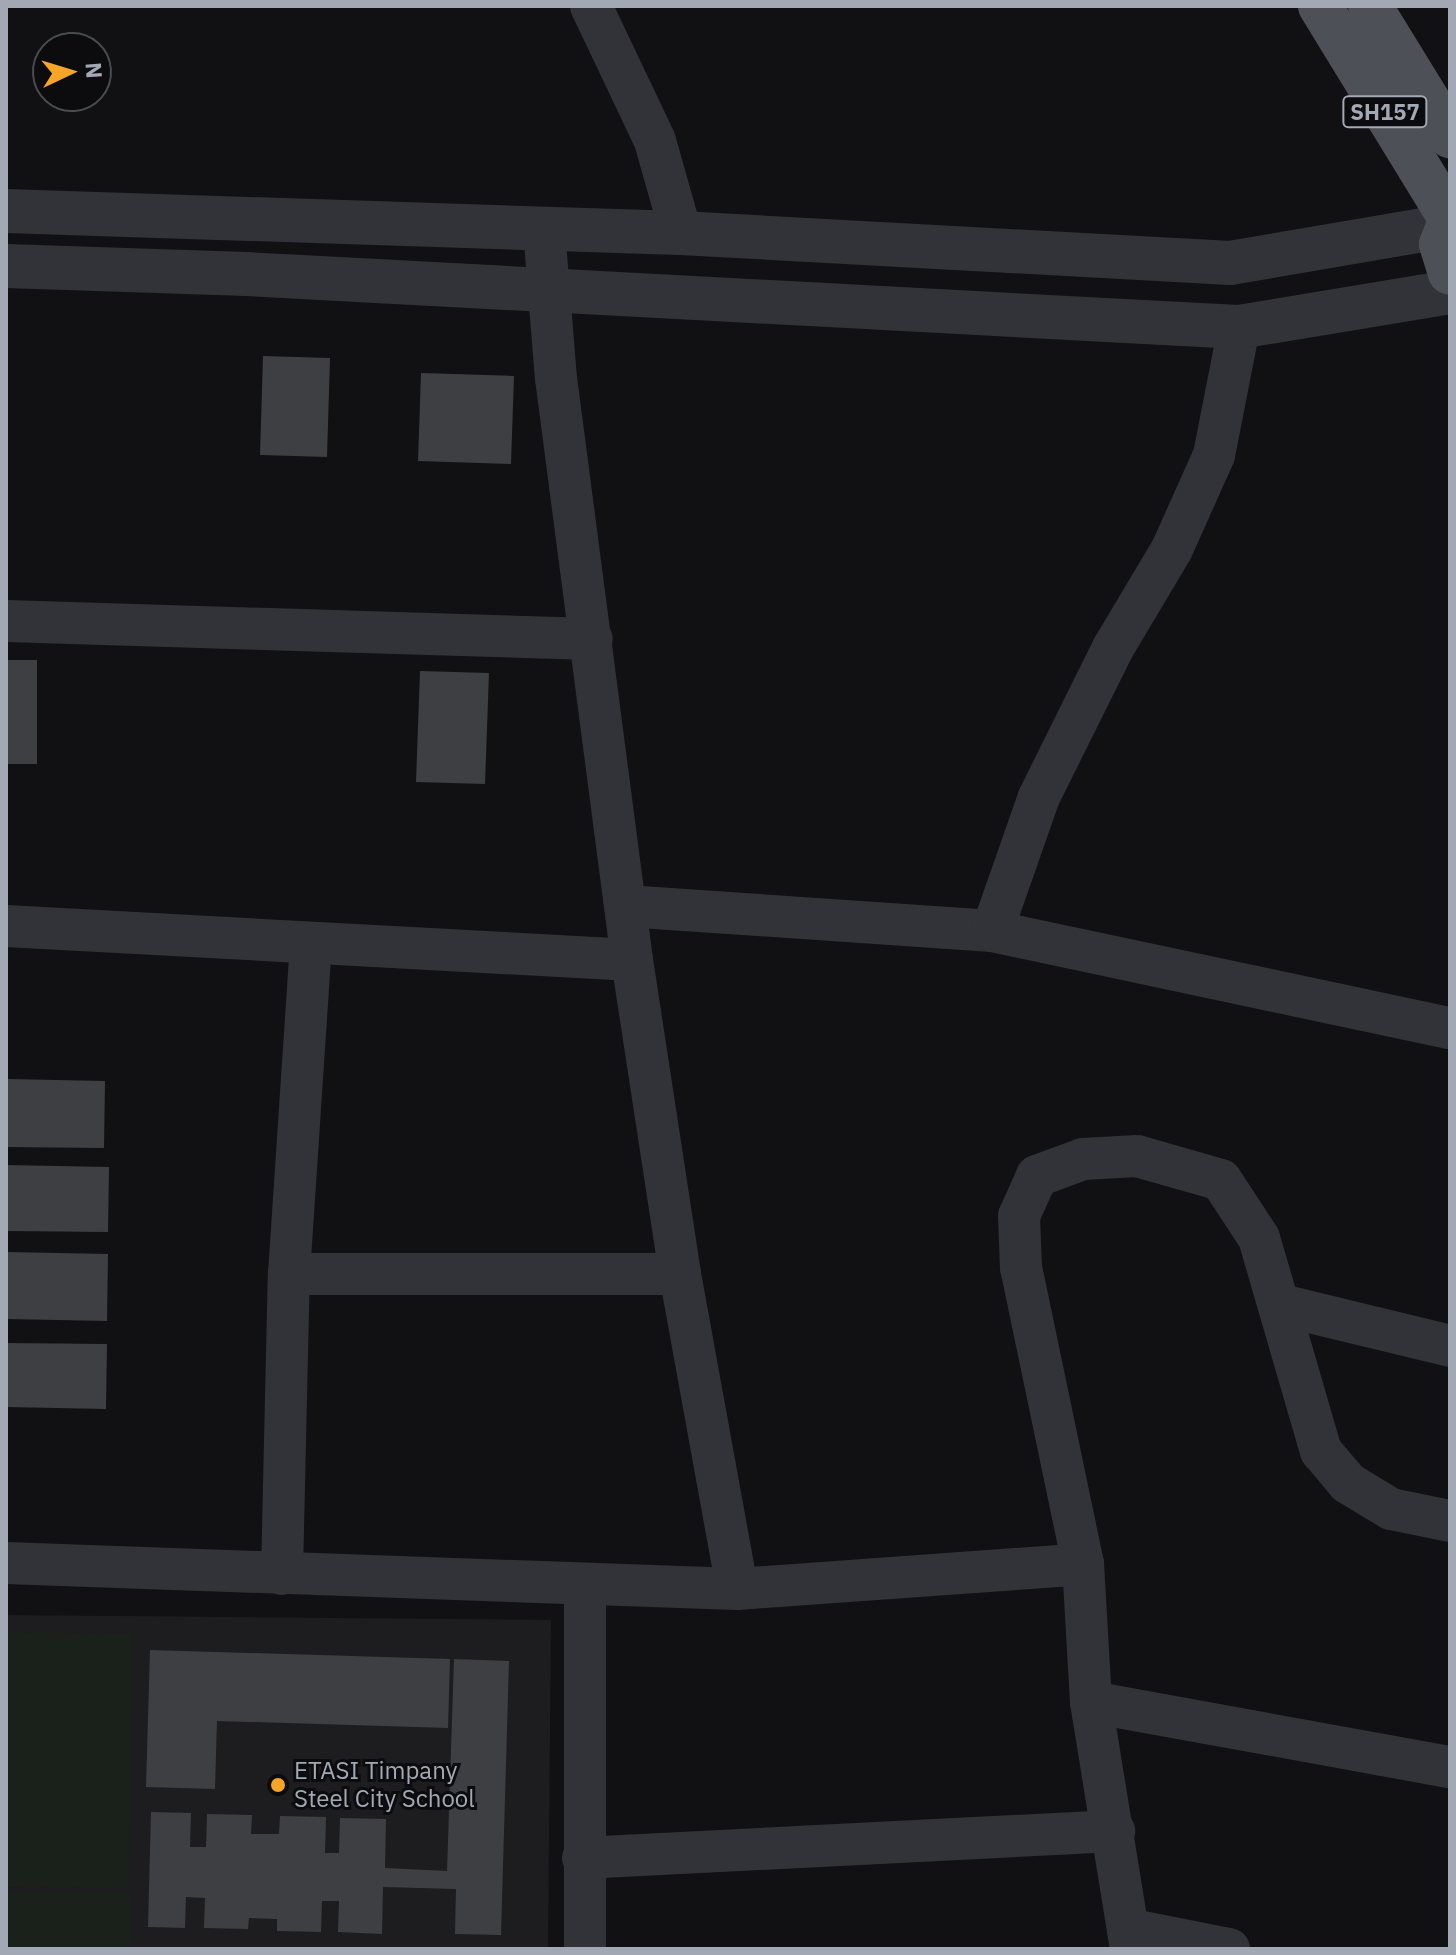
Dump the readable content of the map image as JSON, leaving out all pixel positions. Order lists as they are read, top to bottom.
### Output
{
  "streets": {
    "main road": ["SH157"]
  },
  "places": ["ETASI Timpany Steel City School"],
  "north": "right"
}
